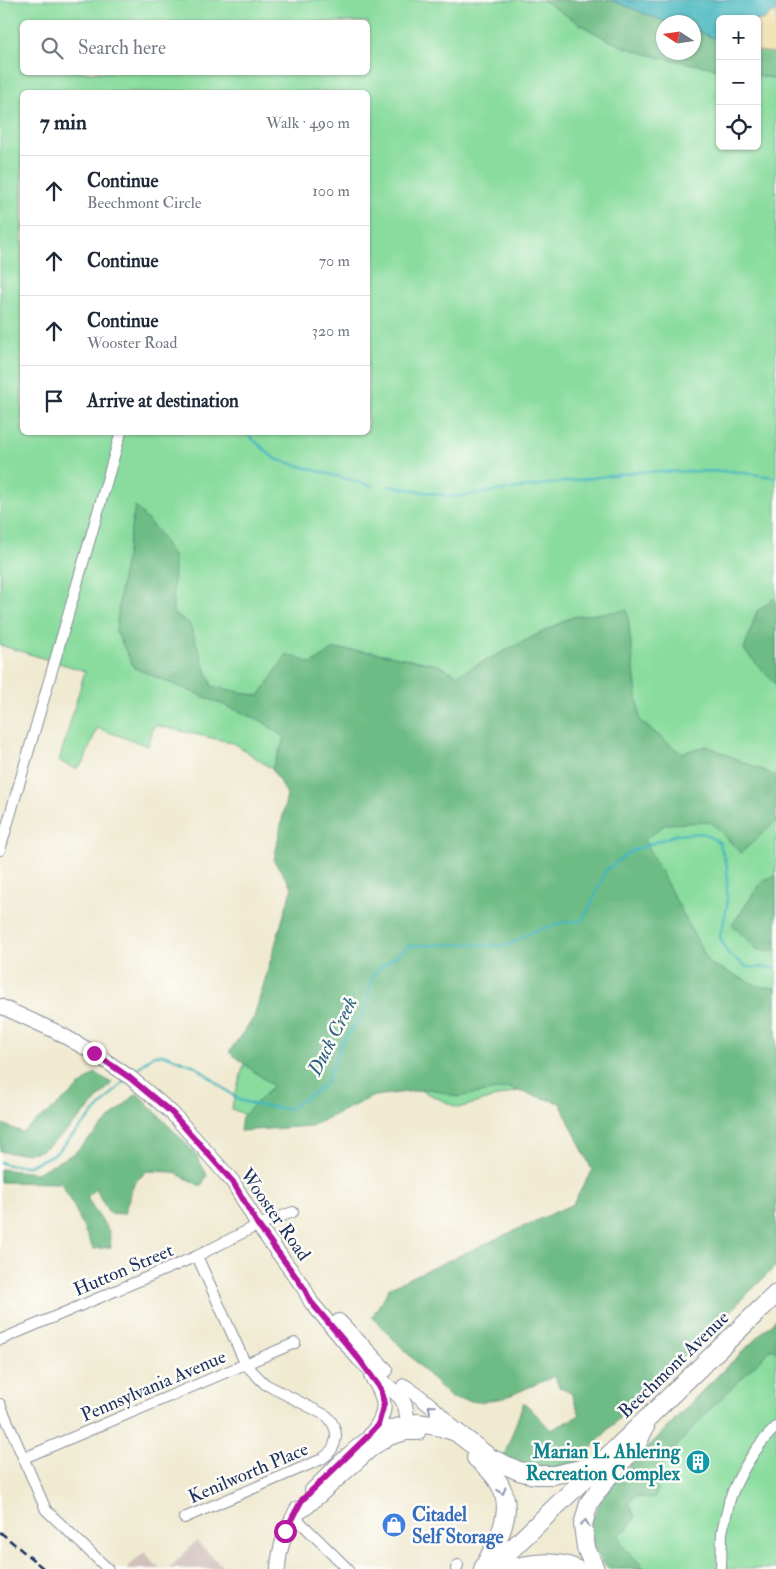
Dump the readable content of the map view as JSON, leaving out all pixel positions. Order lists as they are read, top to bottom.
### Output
{
  "streets": {
    "highway": ["Beechmont Avenue"],
    "street": [
      "Wooster Road",
      "Hutton Street",
      "Pennsylvania Avenue",
      "Kenilworth Place"
    ]
  },
  "crossings": [
    ["Wooster Road", "Hutton Street"],
    ["Pennsylvania Avenue", "Kenilworth Place"]
  ],
  "water": ["Duck Creek"],
  "places": {
    "building": ["Marian L. Ahlering Recreation Complex"],
    "shop": ["Citadel Self Storage"]
  },
  "north": "left",
  "page": {
    "map_buttons": ["+", "−"],
    "search": "Search here",
    "heading": ["7 min", "Walk · 490 m"],
    "list": [
      ["Continue", "Beechmont Circle", "100 m"],
      ["Continue", "70 m"],
      ["Continue", "Wooster Road", "320 m"],
      "Arrive at destination"
    ]
  }
}
